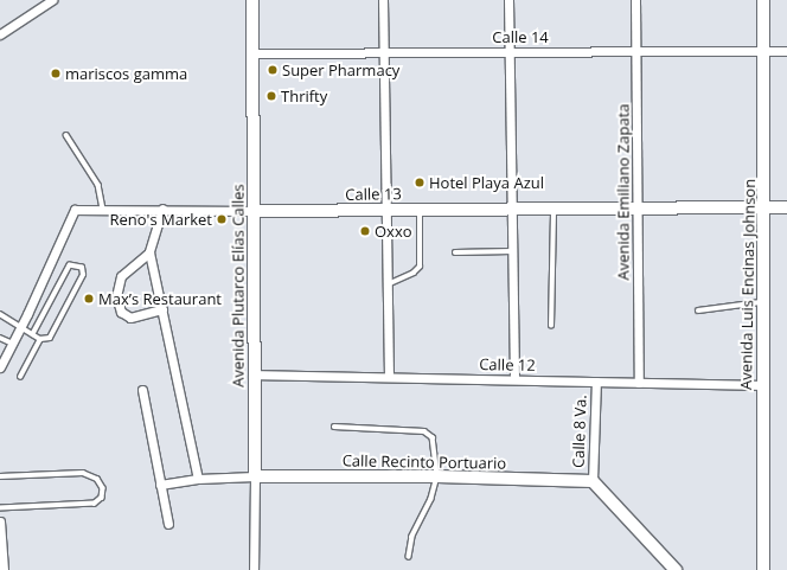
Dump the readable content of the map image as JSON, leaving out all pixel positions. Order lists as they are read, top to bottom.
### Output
{
  "streets": {
    "street": [
      "Calle 14",
      "Avenida Emiliano Zapata",
      "Calle 13",
      "Avenida Luis Encinas Johnson",
      "Avenida Plutarco Elías Calles",
      "Calle 12",
      "Calle 8 Va.",
      "Calle Recinto Portuario"
    ]
  },
  "crossings": [
    ["Calle 14", "Avenida Emiliano Zapata"],
    ["Calle 14", "Avenida Luis Encinas Johnson"],
    ["Calle 14", "Avenida Plutarco Elías Calles"],
    ["Avenida Emiliano Zapata", "Calle 13"],
    ["Avenida Emiliano Zapata", "Calle 12"],
    ["Calle 13", "Avenida Luis Encinas Johnson"],
    ["Calle 13", "Avenida Plutarco Elías Calles"],
    ["Avenida Luis Encinas Johnson", "Calle 12"],
    ["Avenida Plutarco Elías Calles", "Calle 12"],
    ["Avenida Plutarco Elías Calles", "Calle Recinto Portuario"],
    ["Calle 12", "Calle 8 Va."],
    ["Calle 8 Va.", "Calle Recinto Portuario"]
  ],
  "places": [
    "Super Pharmacy",
    "mariscos gamma",
    "Thrifty",
    "Hotel Playa Azul",
    "Reno's Market",
    "Oxxo",
    "Max’s Restaurant"
  ]
}
